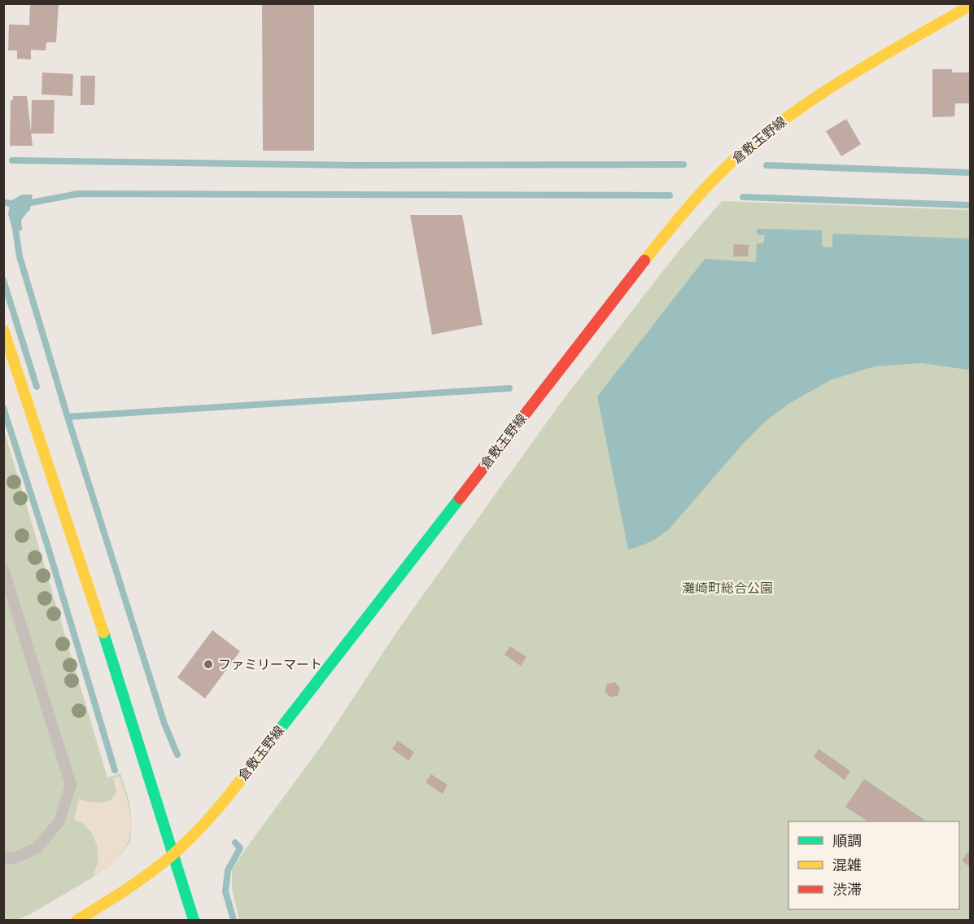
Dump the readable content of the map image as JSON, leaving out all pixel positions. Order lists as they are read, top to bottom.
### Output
{
  "streets": {
    "main road": ["倉敷玉野線"]
  },
  "parks": ["灘崎町総合公園"],
  "places": ["ファミリーマート"],
  "legend": ["順調", "混雑", "渋滞"]
}
